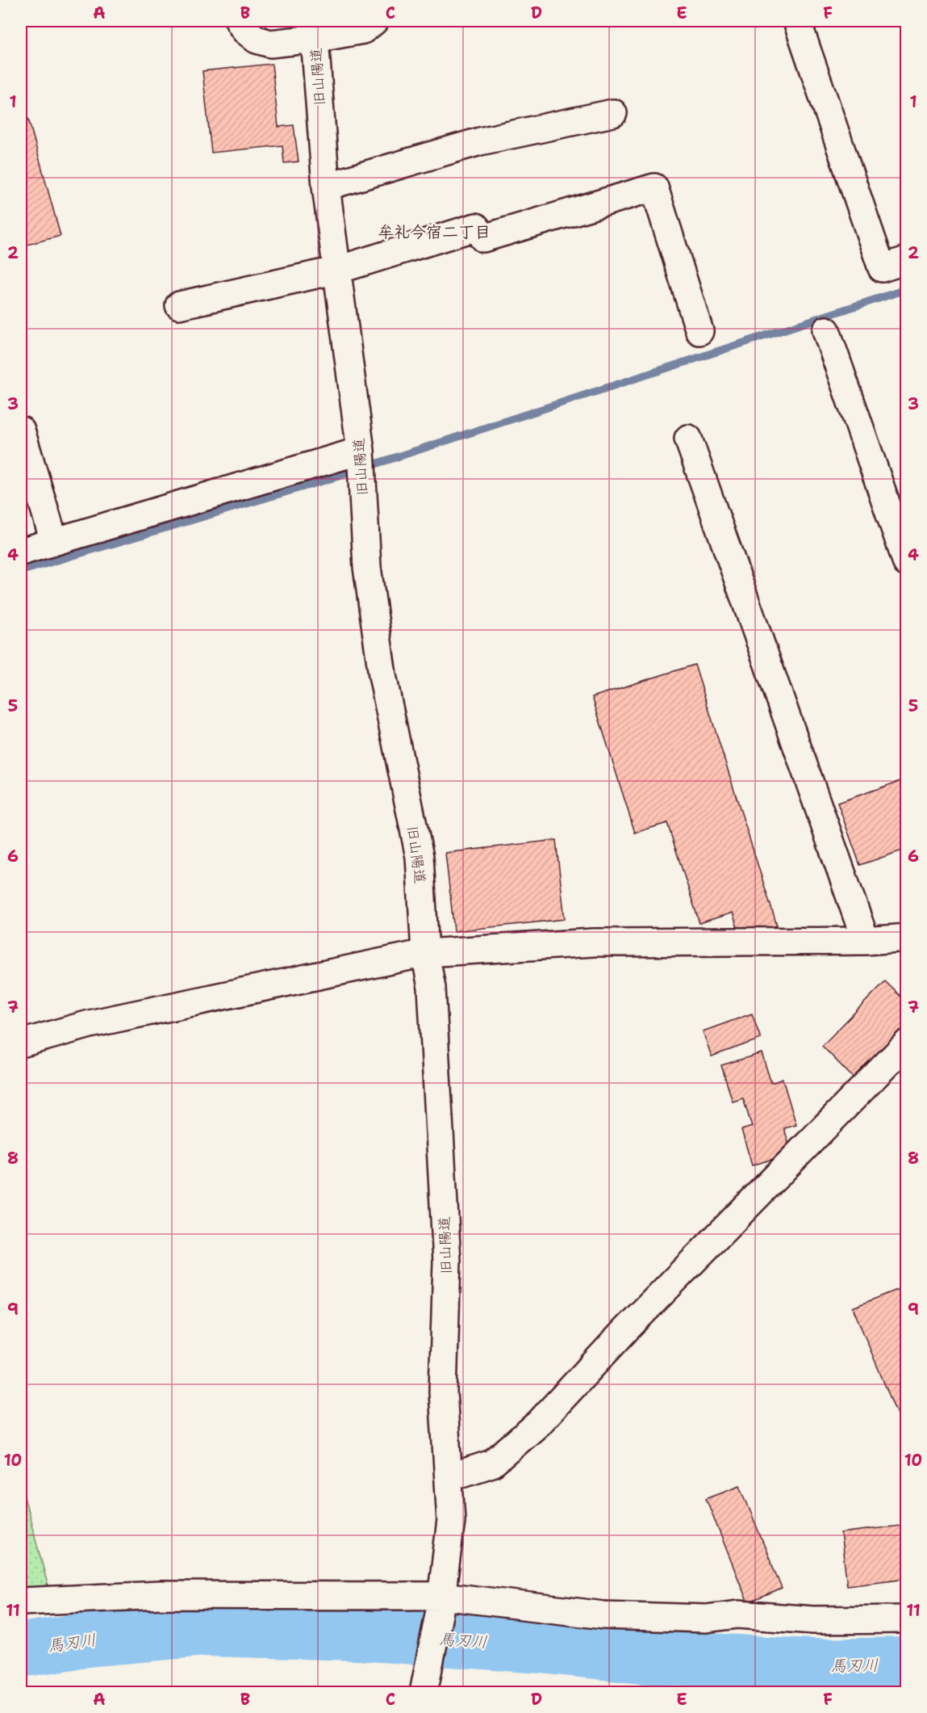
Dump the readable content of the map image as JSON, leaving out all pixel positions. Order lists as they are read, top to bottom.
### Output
{
  "streets": {
    "street": ["旧山陽道"]
  },
  "districts": ["牟礼今宿二丁目"],
  "water": ["馬刃川"],
  "grid": {
    "columns": [
      "A",
      "B",
      "C",
      "D",
      "E",
      "F"
    ],
    "rows": [
      "1",
      "2",
      "3",
      "4",
      "5",
      "6",
      "7",
      "8",
      "9",
      "10",
      "11"
    ]
  }
}
